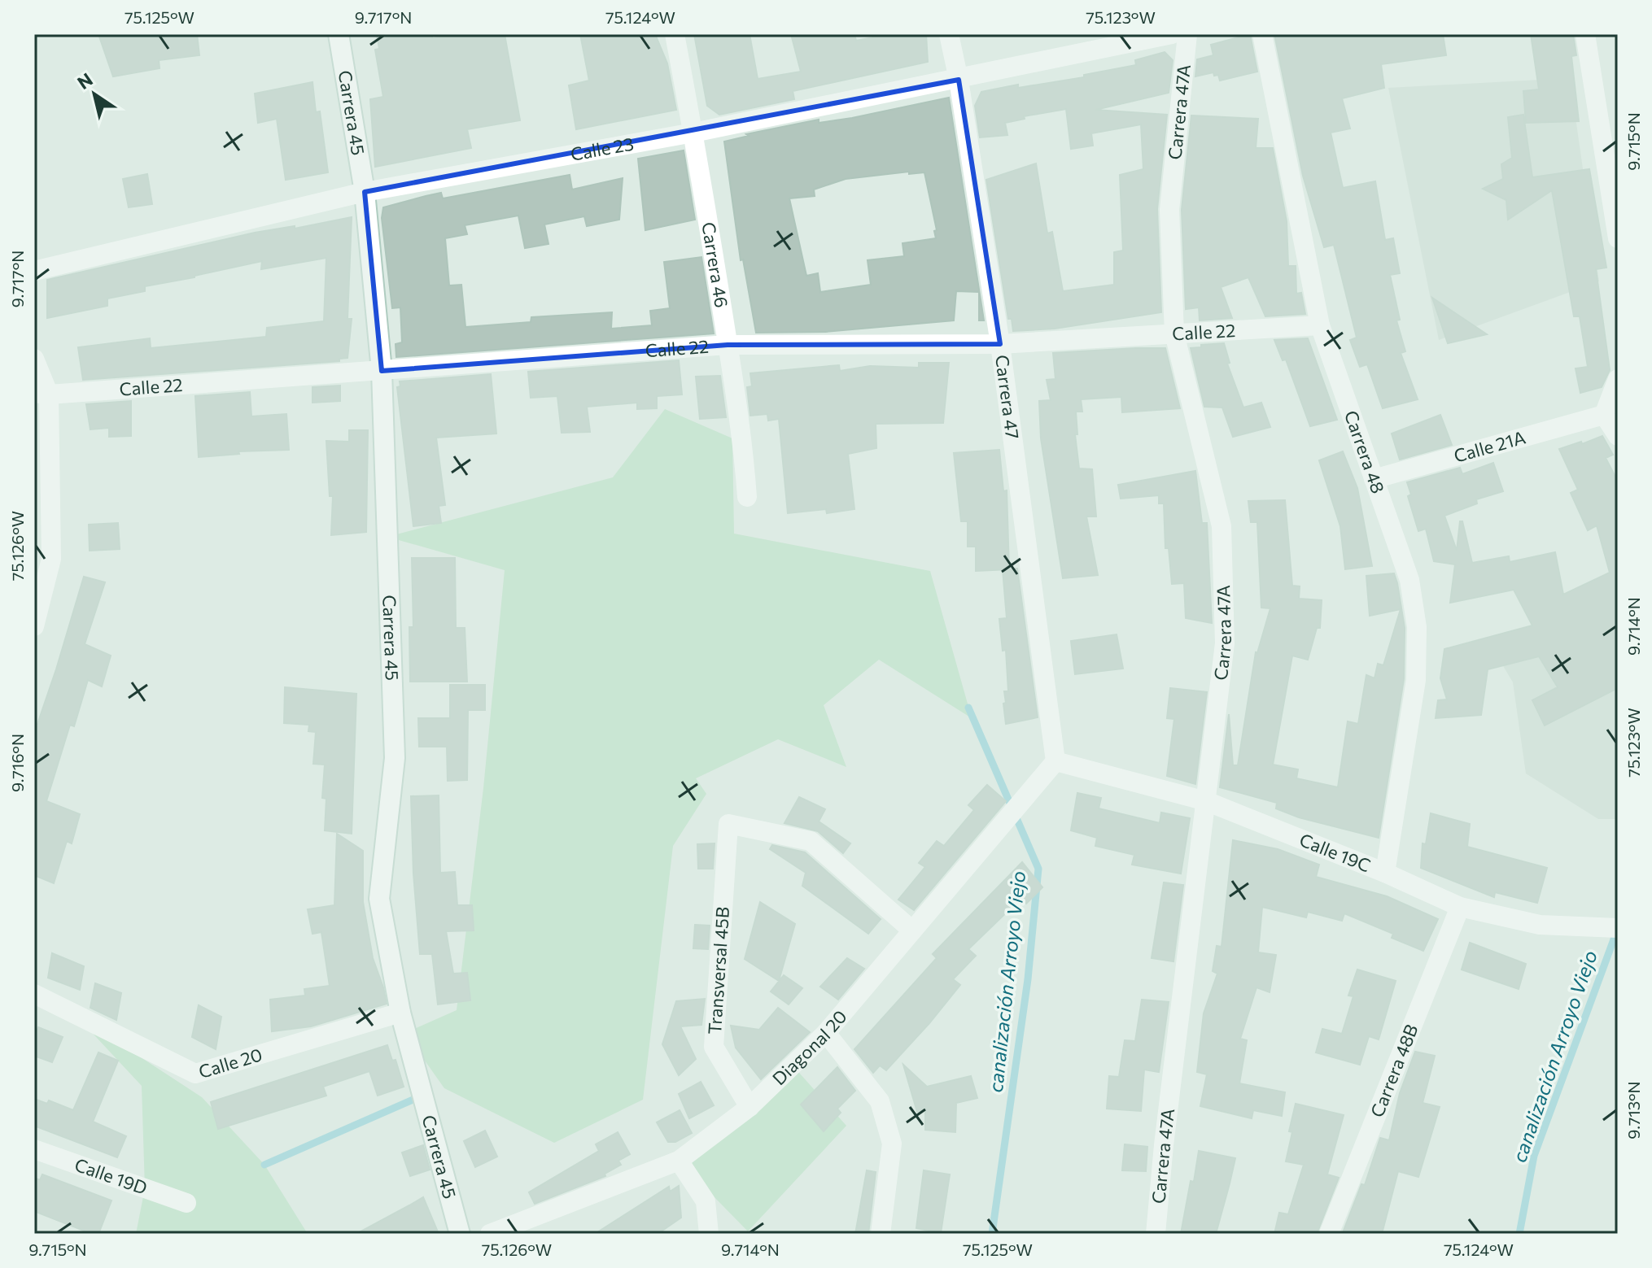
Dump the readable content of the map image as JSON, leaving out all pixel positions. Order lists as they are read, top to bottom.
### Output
{
  "streets": {
    "street": [
      "Carrera 47A",
      "Carrera 45",
      "Calle 23",
      "Carrera 46",
      "Calle 22",
      "Carrera 47",
      "Calle 21A",
      "Carrera 48",
      "Calle 19C",
      "Transversal 45B",
      "Diagonal 20",
      "Calle 20",
      "Carrera 48B",
      "Calle 19D"
    ]
  },
  "crossings": [
    ["Carrera 47A", "Calle 22"],
    ["Carrera 47A", "Calle 19C"],
    ["Carrera 45", "Calle 23"],
    ["Carrera 45", "Calle 22"],
    ["Carrera 45", "Calle 20"],
    ["Calle 23", "Carrera 46"],
    ["Calle 23", "Carrera 47"],
    ["Carrera 46", "Calle 22"],
    ["Calle 22", "Carrera 47"],
    ["Calle 22", "Carrera 48"],
    ["Carrera 47", "Calle 19C"],
    ["Carrera 47", "Diagonal 20"],
    ["Calle 21A", "Carrera 48"],
    ["Carrera 48", "Calle 19C"],
    ["Calle 19C", "Diagonal 20"],
    ["Calle 19C", "Carrera 48B"],
    ["Transversal 45B", "Diagonal 20"]
  ],
  "water": ["canalización Arroyo Viejo"],
  "north": "top left",
  "coordinates": [
    "75.125°W",
    "9.717°N",
    "75.124°W",
    "75.123°W",
    "9.715°N",
    "75.126°W",
    "9.714°N",
    "9.716°N",
    "9.713°N"
  ]
}
